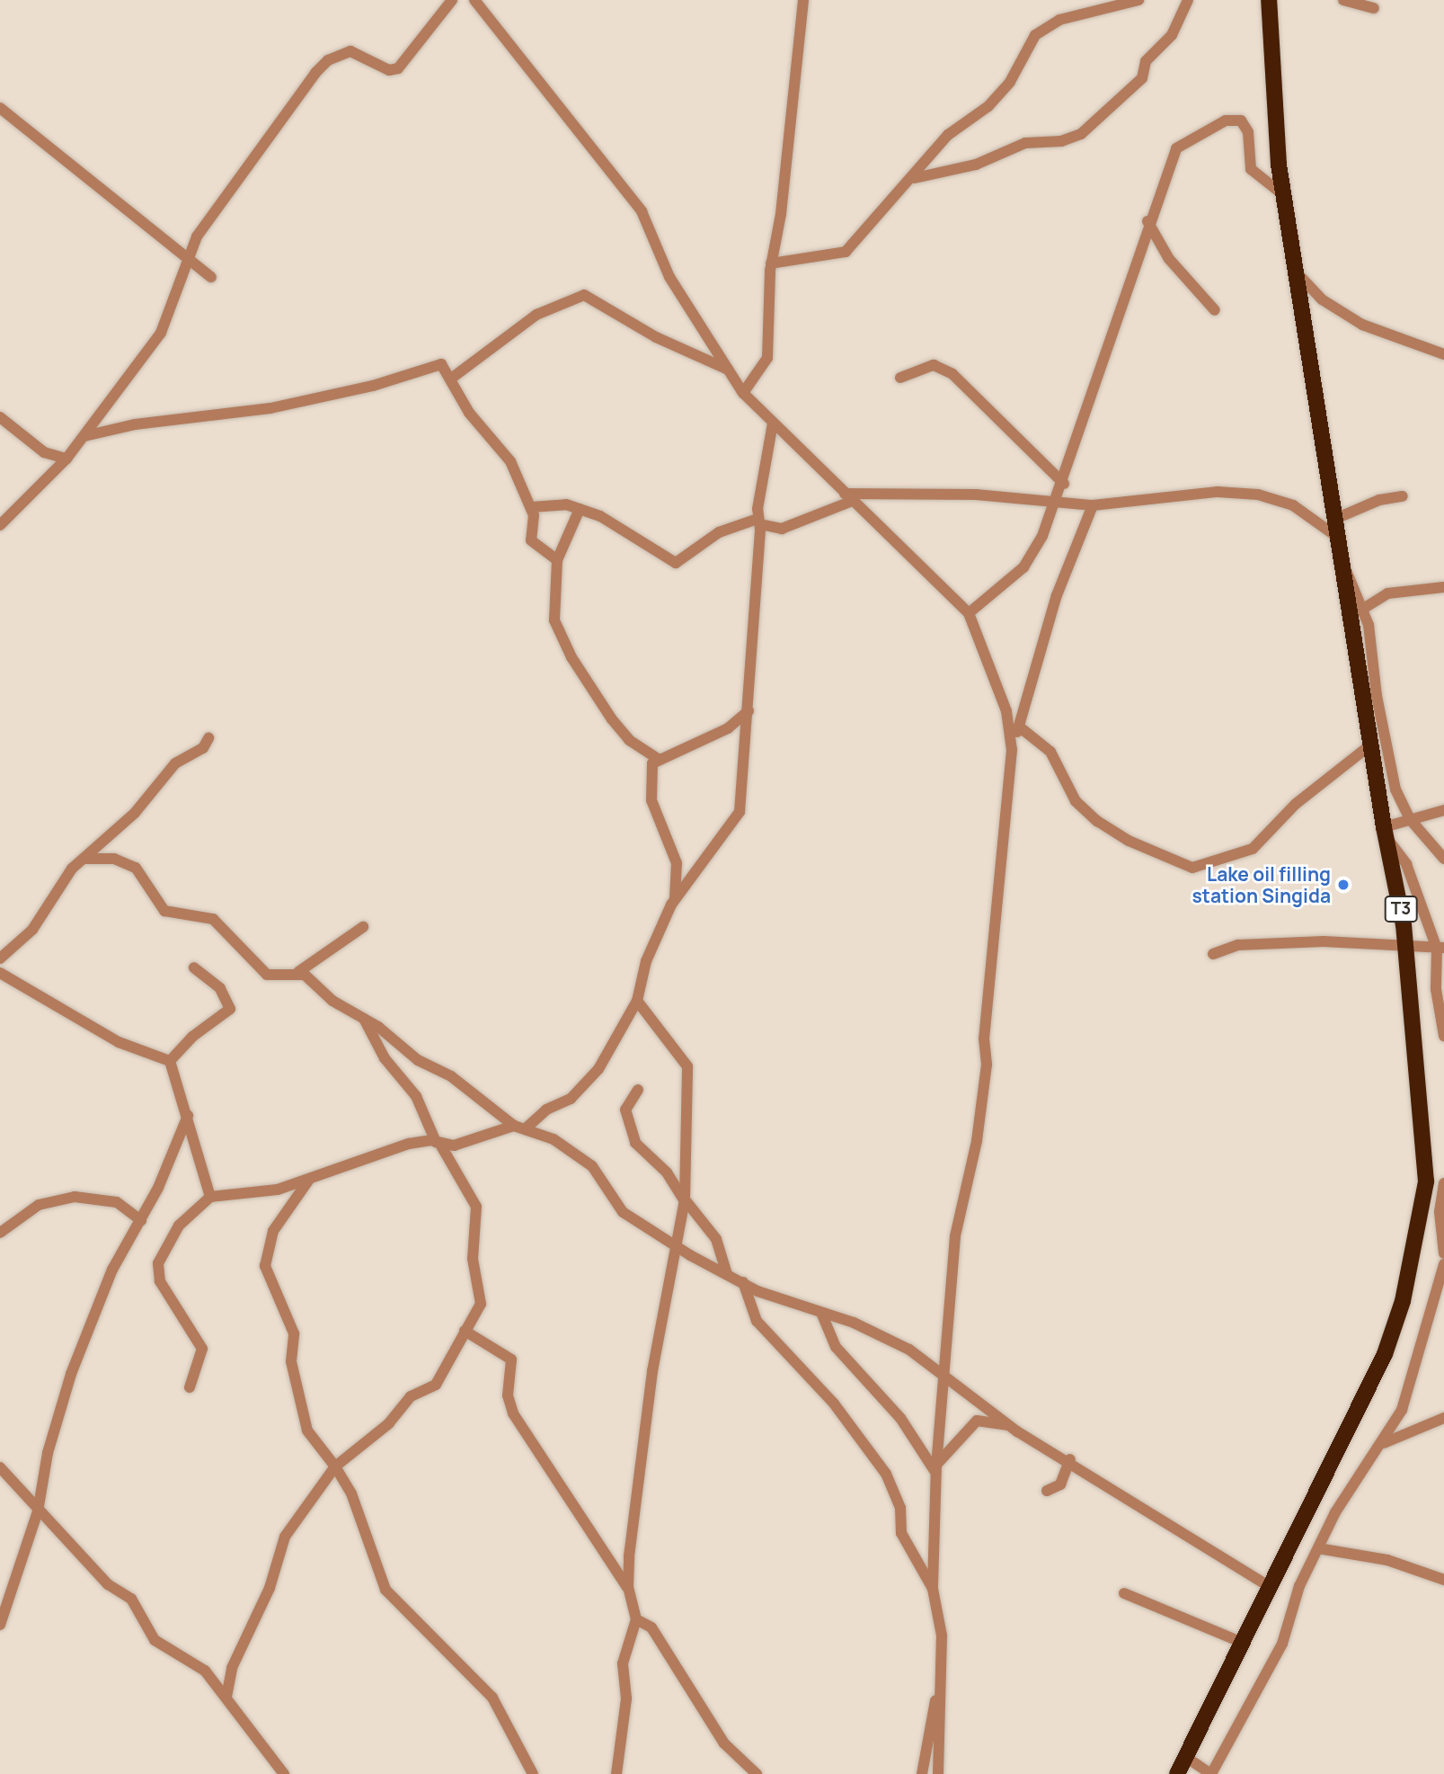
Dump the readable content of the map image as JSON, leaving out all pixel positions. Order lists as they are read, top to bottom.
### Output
{
  "streets": {
    "highway": ["T3"]
  },
  "places": ["Lake oil filling station Singida"]
}
